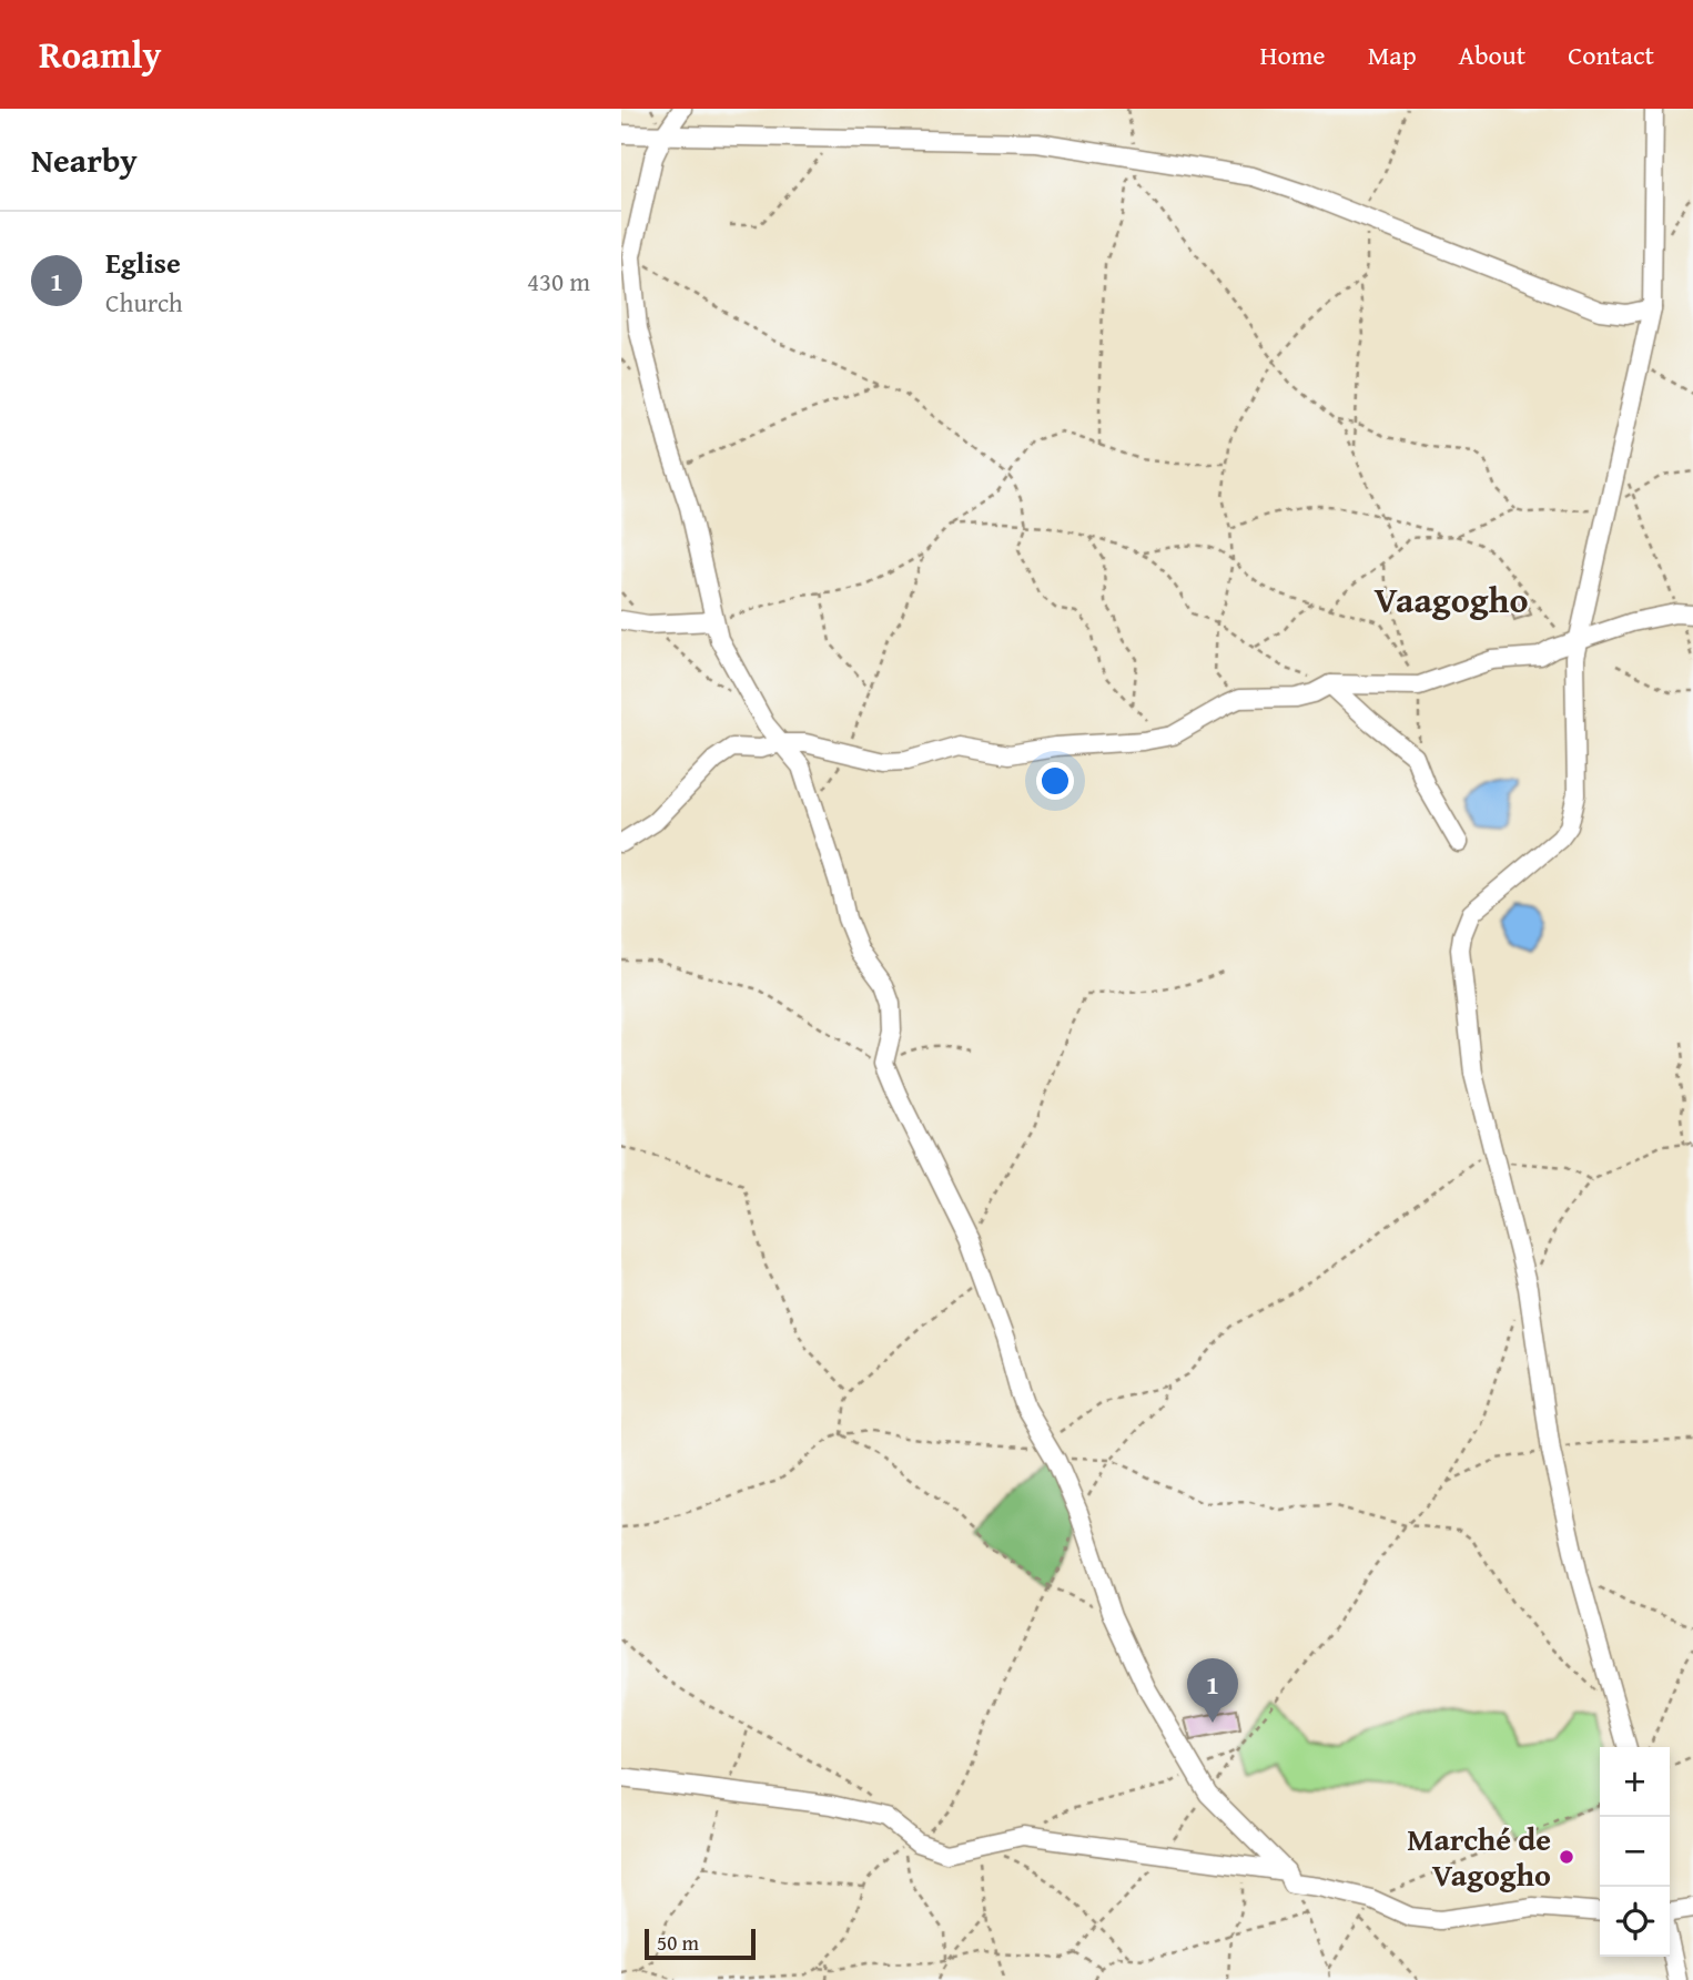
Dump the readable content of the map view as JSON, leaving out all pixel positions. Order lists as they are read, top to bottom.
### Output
{
  "districts": ["Vaagogho"],
  "places": ["Marché de Vagogho"],
  "scale_bar": "50 m",
  "page": {
    "header": "Roamly",
    "nav": [
      "Home",
      "Map",
      "About",
      "Contact"
    ],
    "heading": "Nearby",
    "list": [
      {
        "mark": "1",
        "name": "Eglise",
        "note": "Church",
        "value": "430 m"
      }
    ],
    "pins": "1",
    "map_buttons": ["+", "−"],
    "scale": "50 m"
  }
}
